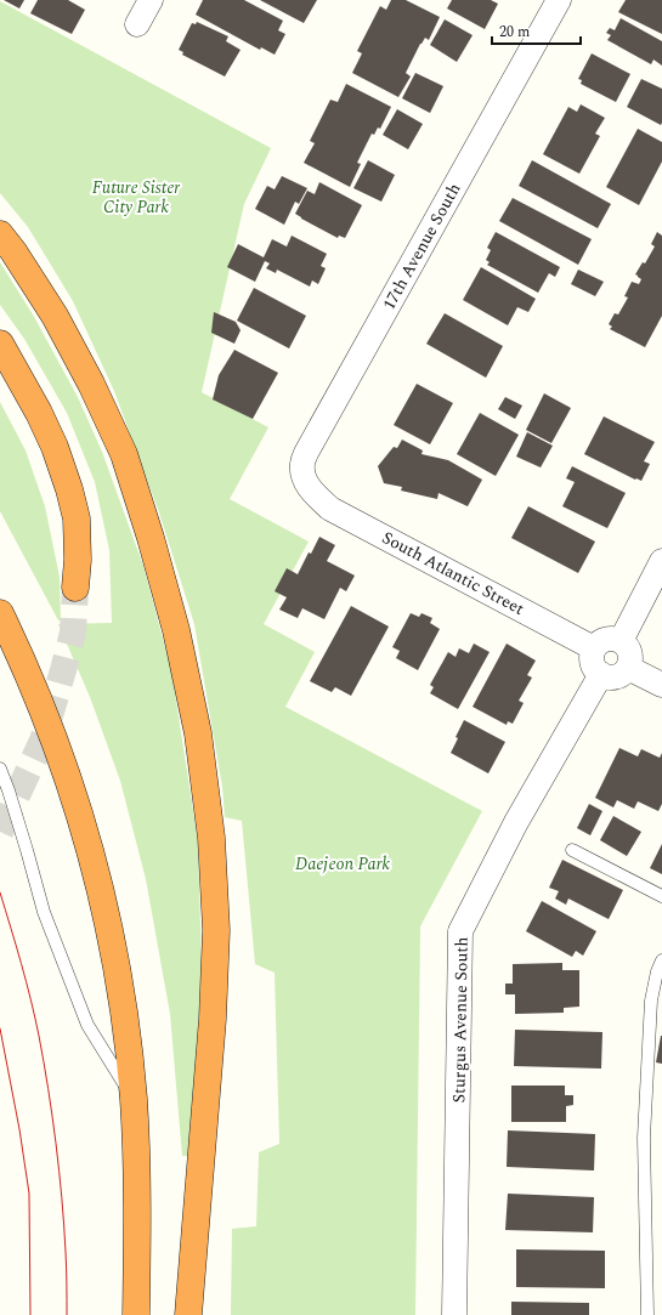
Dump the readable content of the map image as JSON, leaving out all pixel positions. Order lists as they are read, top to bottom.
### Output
{
  "streets": {
    "street": ["17th Avenue South", "South Atlantic Street", "Sturgus Avenue South"]
  },
  "crossings": [
    ["17th Avenue South", "South Atlantic Street"],
    ["South Atlantic Street", "Sturgus Avenue South"]
  ],
  "parks": ["Future Sister City Park", "Daejeon Park"],
  "scale_bar": "20 m"
}
